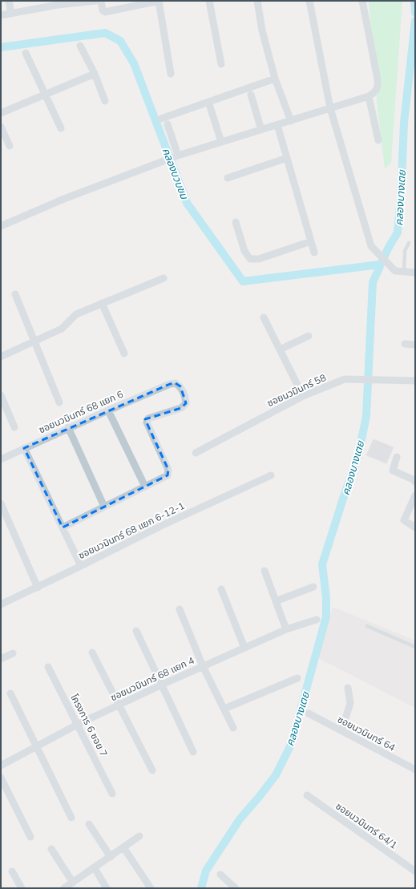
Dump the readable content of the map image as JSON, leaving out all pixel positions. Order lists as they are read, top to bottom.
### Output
{
  "streets": {
    "street": [
      "ซอยนวมินทร์ 58",
      "ซอยนวมินทร์ 68 แยก 6",
      "ซอยนวมินทร์ 68 แยก 6-12-1",
      "ซอยนวมินทร์ 68 แยก 4",
      "โครงการ 6 ซอย 7",
      "ซอยนวมินทร์ 64",
      "ซอยนวมินทร์ 64/1"
    ]
  },
  "crossings": [
    ["ซอยนวมินทร์ 68 แยก 4", "โครงการ 6 ซอย 7"]
  ],
  "water": ["คลองบวบขม", "คลองบางเตย"]
}
